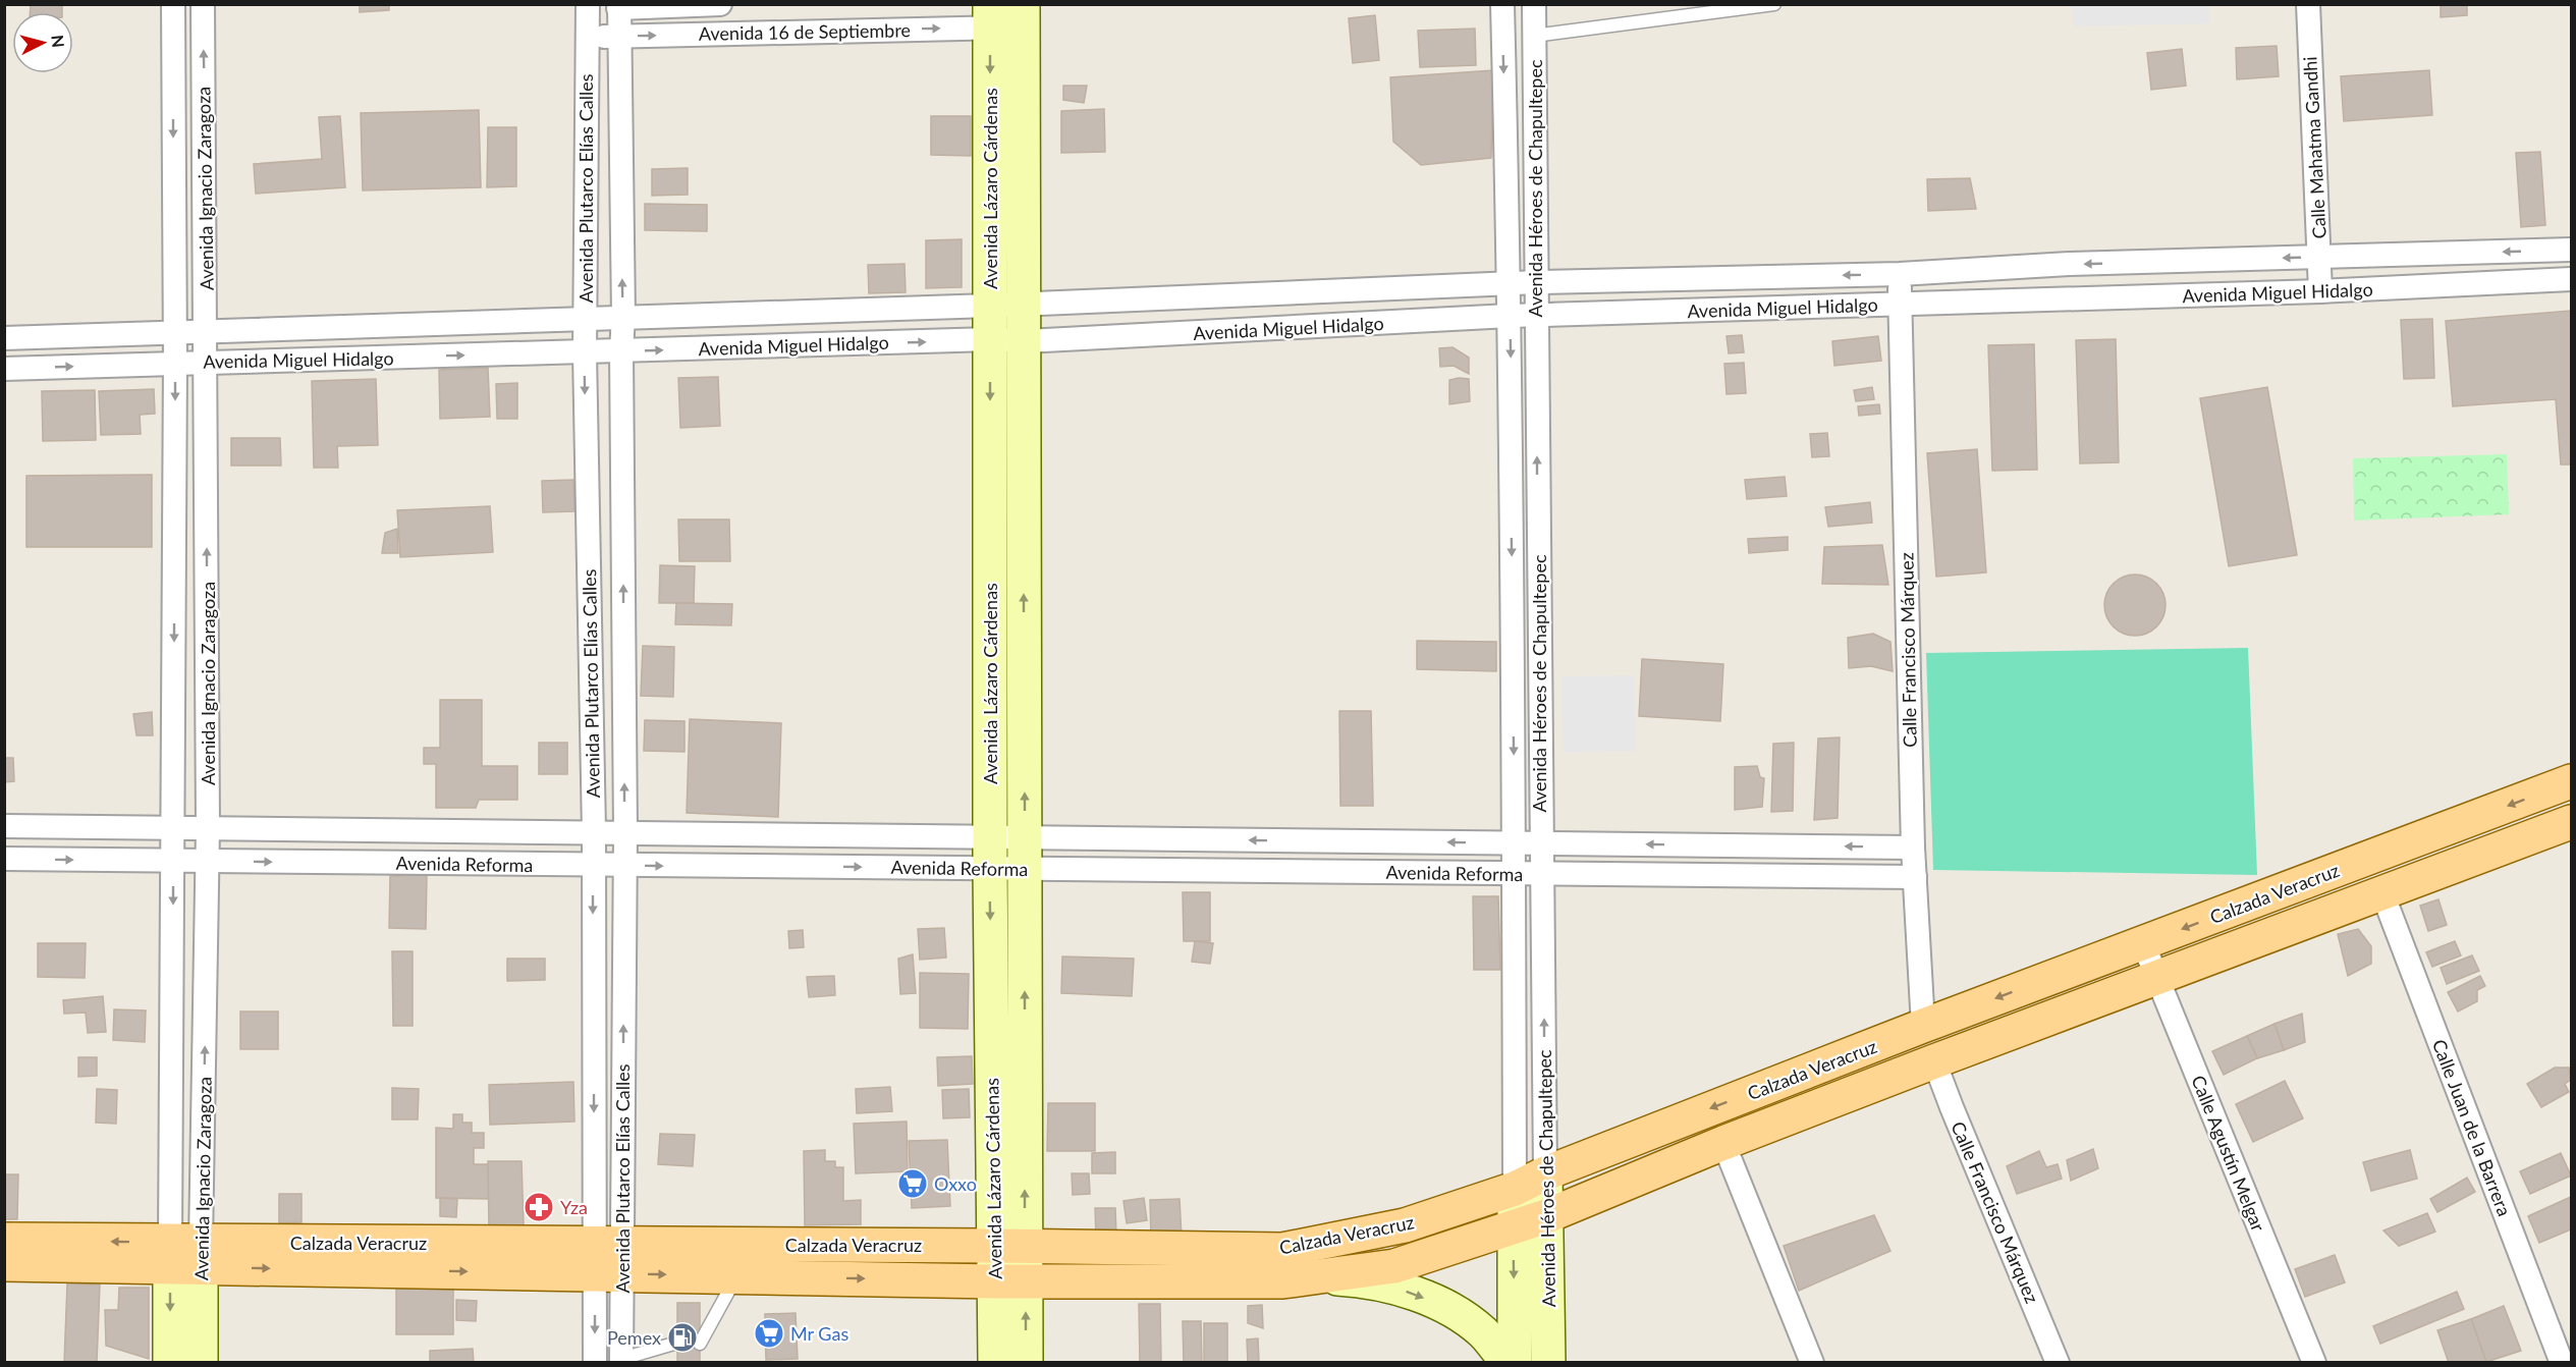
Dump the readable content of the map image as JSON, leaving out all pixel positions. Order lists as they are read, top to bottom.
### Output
{
  "streets": {
    "main road": [
      "Avenida Ignacio Zaragoza",
      "Avenida Lázaro Cárdenas",
      "Avenida Héroes de Chapultepec",
      "Calzada Veracruz"
    ],
    "street": [
      "Avenida 16 de Septiembre",
      "Calle Mahatma Gandhi",
      "Avenida Plutarco Elías Calles",
      "Avenida Miguel Hidalgo",
      "Calle Francisco Márquez",
      "Avenida Reforma",
      "Calle Juan de la Barrera",
      "Calle Agustín Melgar"
    ]
  },
  "crossings": [
    ["Avenida 16 de Septiembre", "Avenida Plutarco Elías Calles"],
    ["Avenida 16 de Septiembre", "Avenida Lázaro Cárdenas"],
    ["Calle Mahatma Gandhi", "Avenida Miguel Hidalgo"],
    ["Avenida Ignacio Zaragoza", "Avenida Miguel Hidalgo"],
    ["Avenida Ignacio Zaragoza", "Avenida Reforma"],
    ["Avenida Ignacio Zaragoza", "Calzada Veracruz"],
    ["Avenida Plutarco Elías Calles", "Avenida Miguel Hidalgo"],
    ["Avenida Plutarco Elías Calles", "Avenida Reforma"],
    ["Avenida Plutarco Elías Calles", "Calzada Veracruz"],
    ["Avenida Lázaro Cárdenas", "Avenida Miguel Hidalgo"],
    ["Avenida Lázaro Cárdenas", "Avenida Reforma"],
    ["Avenida Lázaro Cárdenas", "Calzada Veracruz"],
    ["Avenida Héroes de Chapultepec", "Avenida Miguel Hidalgo"],
    ["Avenida Héroes de Chapultepec", "Avenida Reforma"],
    ["Avenida Héroes de Chapultepec", "Calzada Veracruz"],
    ["Avenida Miguel Hidalgo", "Calle Francisco Márquez"],
    ["Calle Francisco Márquez", "Avenida Reforma"],
    ["Calle Francisco Márquez", "Calzada Veracruz"],
    ["Calzada Veracruz", "Calle Juan de la Barrera"],
    ["Calzada Veracruz", "Calle Agustín Melgar"]
  ],
  "one_way": ["Avenida 16 de Septiembre"],
  "places": {
    "supermarket": ["Oxxo", "Mr Gas"],
    "pharmacy": ["Yza"],
    "fuel station": ["Pemex"]
  },
  "north": "right"
}
